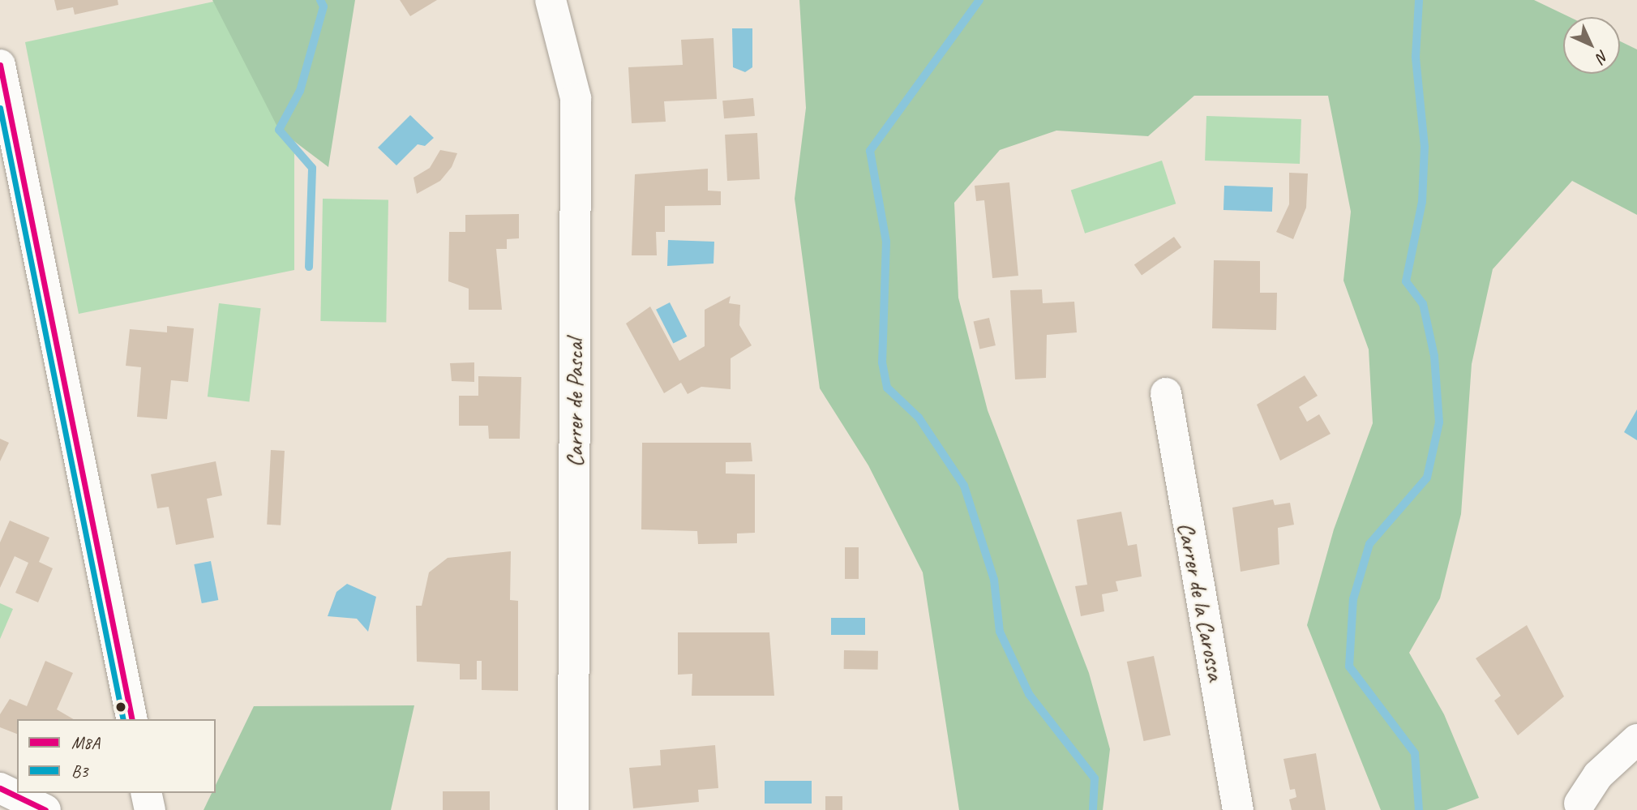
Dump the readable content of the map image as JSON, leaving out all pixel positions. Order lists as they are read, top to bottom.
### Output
{
  "streets": {
    "street": ["Carrer de Pascal", "Carrer de la Carossa"]
  },
  "lines": ["transit line M8A", "transit line B3"],
  "legend": ["M8A", "B3"],
  "north": "bottom right"
}
